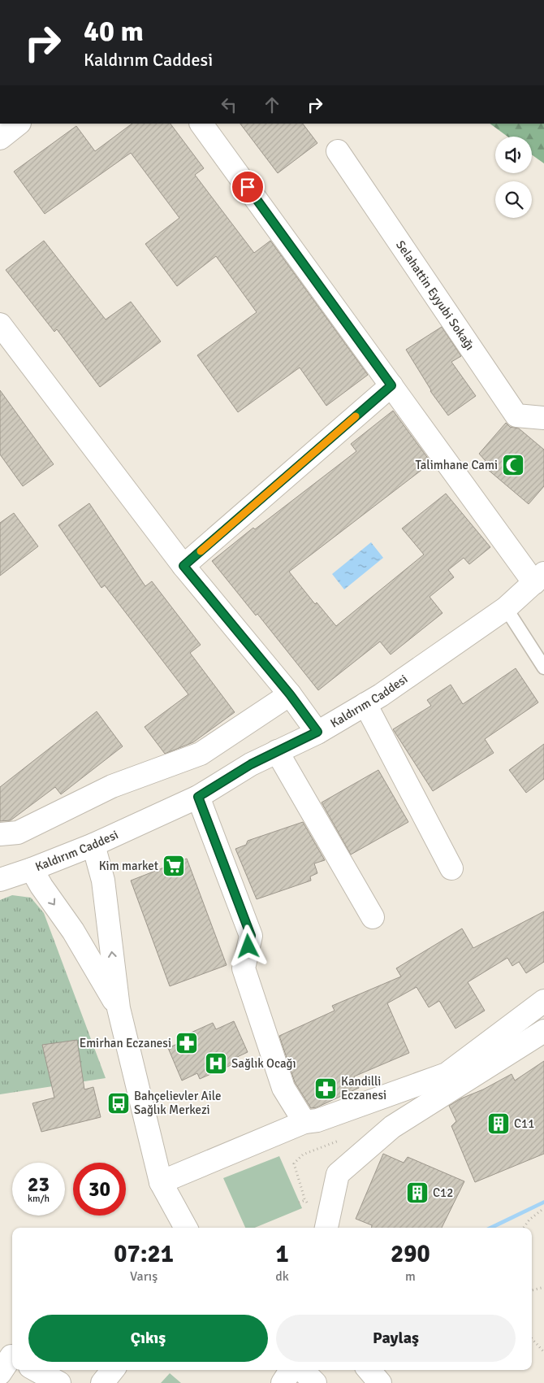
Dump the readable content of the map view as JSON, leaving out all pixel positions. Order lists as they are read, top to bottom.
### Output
{
  "streets": {
    "street": ["Selahattin Eyyubi Sokağı", "Kaldırım Caddesi"]
  },
  "places": {
    "mosque": ["Talimhane Cami"],
    "supermarket": ["Kim market"],
    "pharmacy": ["Emirhan Eczanesi", "Kandilli Eczanesi"],
    "hospital": ["Sağlık Ocağı"],
    "bus stop": ["Bahçelievler Aile Sağlık Merkezi"],
    "building": ["C11", "C12"]
  },
  "page": {
    "turn": ["40 m", "Kaldırım Caddesi"],
    "speed": "23 km/h",
    "limit": "30",
    "eta": [
      "07:21",
      "Varış",
      "1",
      "dk",
      "290",
      "m"
    ],
    "buttons": ["Çıkış", "Paylaş"]
  }
}
